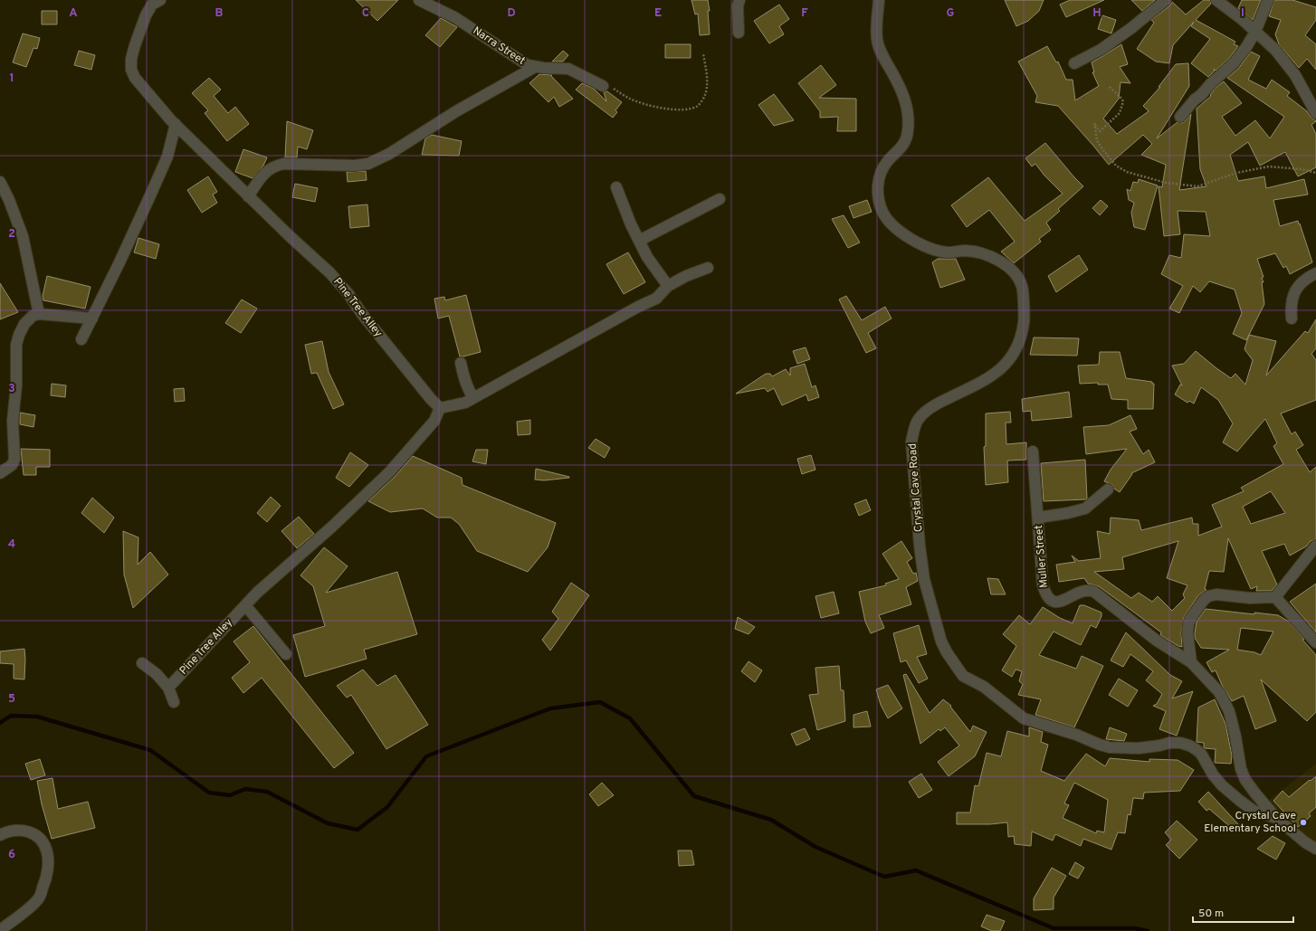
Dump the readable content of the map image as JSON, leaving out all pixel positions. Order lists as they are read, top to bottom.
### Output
{
  "streets": {
    "street": [
      "Narra Street",
      "Pine Tree Alley",
      "Crystal Cave Road",
      "Muller Street"
    ]
  },
  "places": ["Crystal Cave Elementary School"],
  "scale_bar": "50 m",
  "grid": {
    "columns": [
      "A",
      "B",
      "C",
      "D",
      "E",
      "F",
      "G",
      "H",
      "I"
    ],
    "rows": [
      "1",
      "2",
      "3",
      "4",
      "5",
      "6"
    ]
  }
}
